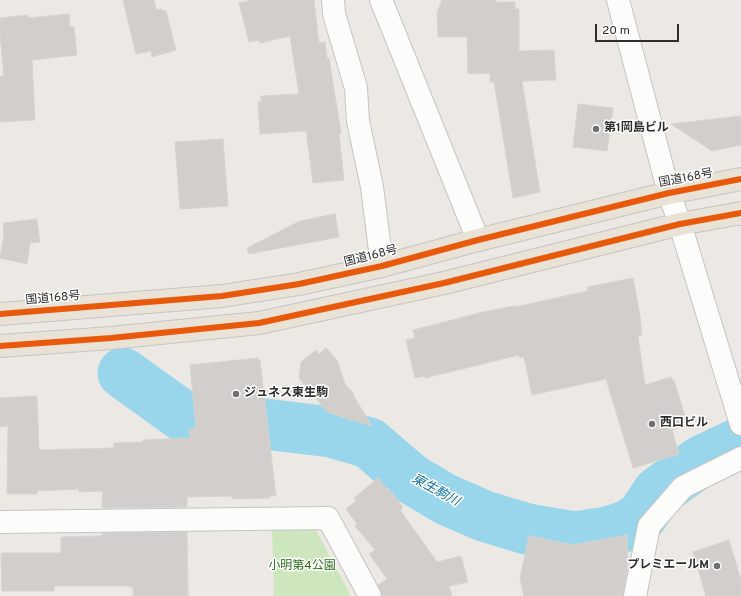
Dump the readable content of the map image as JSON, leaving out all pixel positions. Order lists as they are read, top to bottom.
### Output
{
  "streets": {
    "highway": ["国道168号"]
  },
  "water": ["東生駒川"],
  "parks": ["小明第4公園"],
  "places": [
    "第1岡島ビル",
    "ジュネス東生駒",
    "西口ビル",
    "プレミエールM"
  ],
  "scale_bar": "20 m"
}
